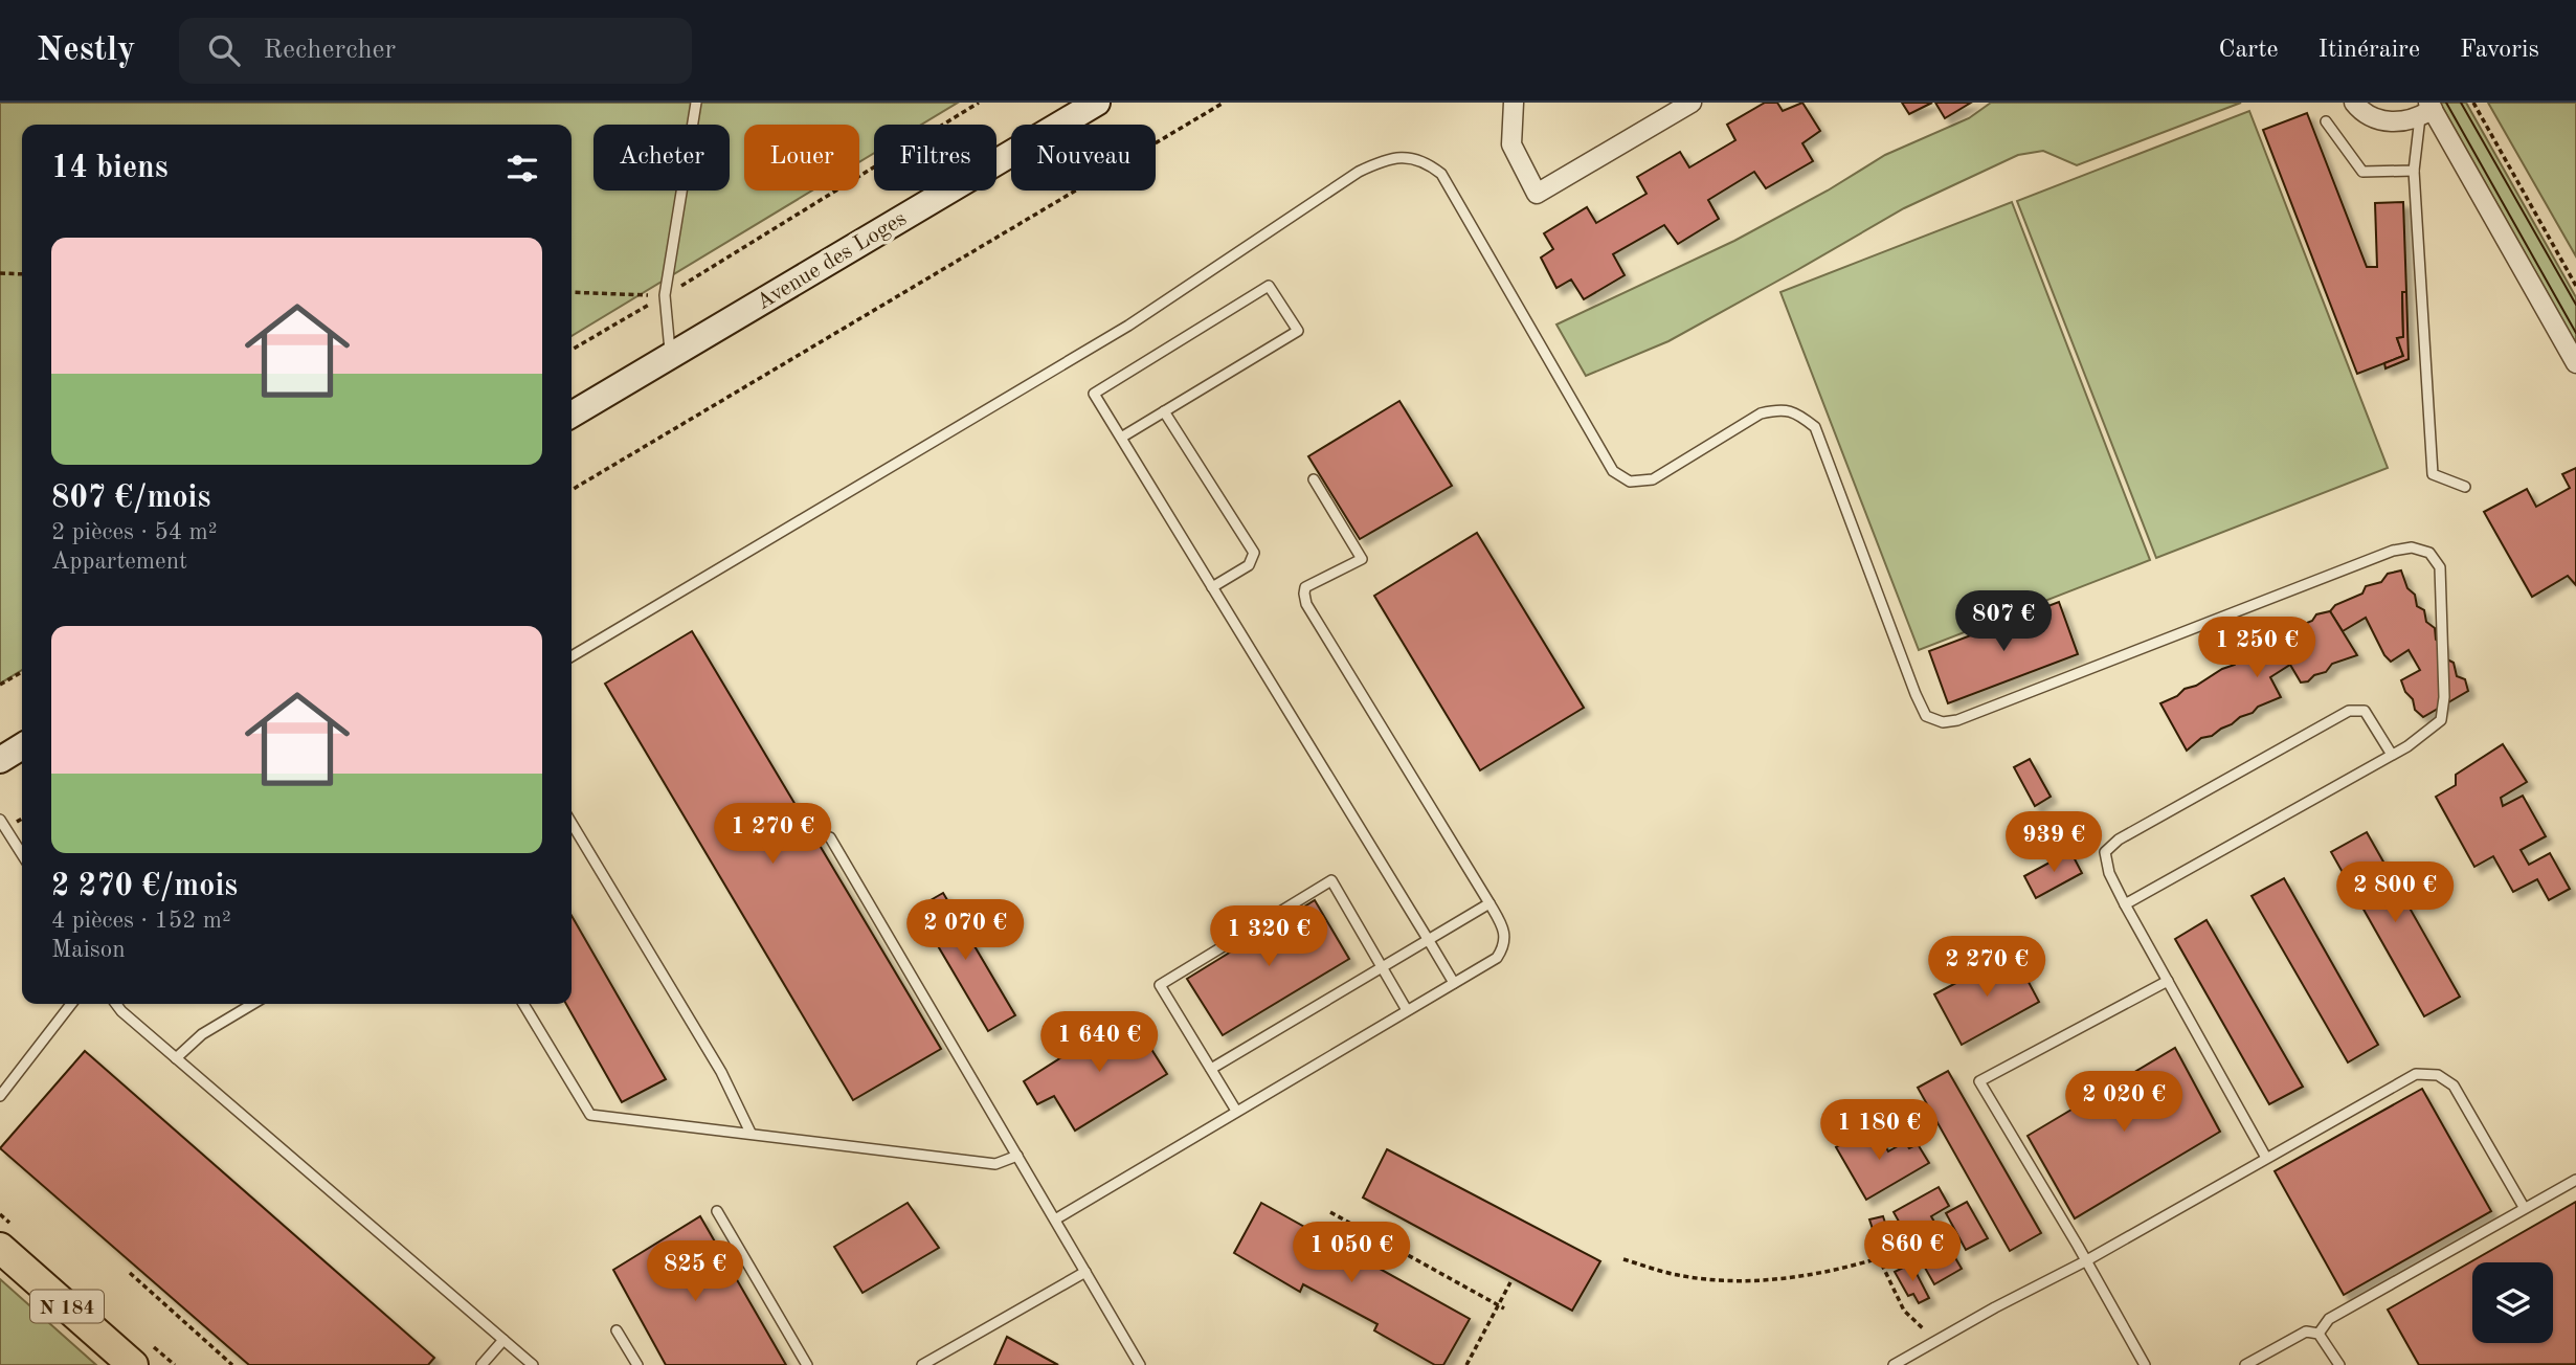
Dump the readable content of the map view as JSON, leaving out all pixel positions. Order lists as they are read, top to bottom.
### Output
{
  "streets": {
    "main road": ["Avenue des Loges", "N 184"]
  },
  "page": {
    "header": "Nestly",
    "search": "Rechercher",
    "nav": ["Carte", "Itinéraire", "Favoris"],
    "chip": [
      "Acheter",
      "Louer",
      "Filtres",
      "Nouveau"
    ],
    "heading": "14 biens",
    "list": [
      {
        "name": "807 €/mois",
        "note": "2 pièces · 54 m² · Appartement"
      },
      {
        "name": "2 270 €/mois",
        "note": "4 pièces · 152 m² · Maison"
      }
    ],
    "price": [
      "807 €",
      "1 250 €",
      "1 270 €",
      "939 €",
      "2 800 €",
      "2 070 €",
      "1 320 €",
      "2 270 €",
      "1 640 €",
      "2 020 €",
      "1 180 €",
      "860 €",
      "1 050 €",
      "825 €"
    ]
  }
}
